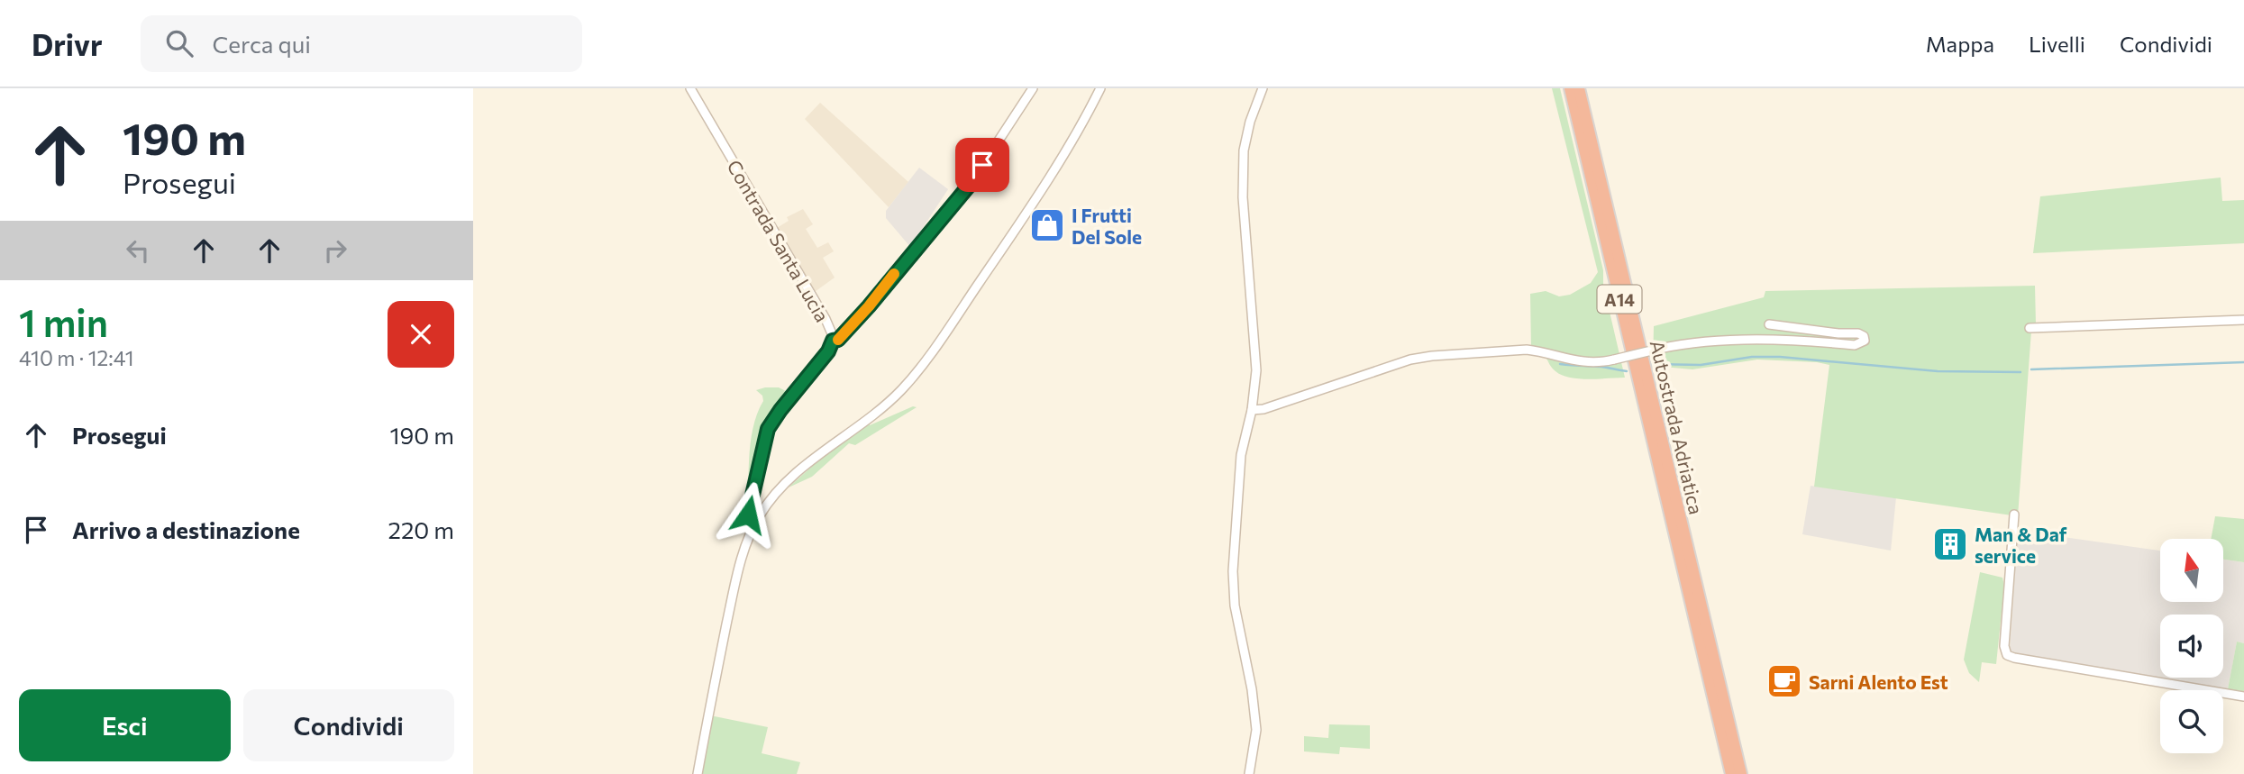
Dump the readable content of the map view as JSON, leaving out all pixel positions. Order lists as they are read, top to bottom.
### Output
{
  "streets": {
    "highway": ["A14", "Autostrada Adriatica"],
    "street": ["Contrada Santa Lucia"]
  },
  "places": {
    "shop": ["I Frutti Del Sole"],
    "building": ["Man & Daf service"],
    "cafe": ["Sarni Alento Est"]
  },
  "north": "top",
  "page": {
    "header": "Drivr",
    "search": "Cerca qui",
    "nav": ["Mappa", "Livelli", "Condividi"],
    "turn": ["190 m", "Prosegui"],
    "heading": ["1 min", "410 m · 12:41"],
    "list": [
      {
        "name": "Prosegui",
        "value": "190 m"
      },
      {
        "name": "Arrivo a destinazione",
        "value": "220 m"
      }
    ],
    "buttons": ["Esci", "Condividi"]
  }
}
